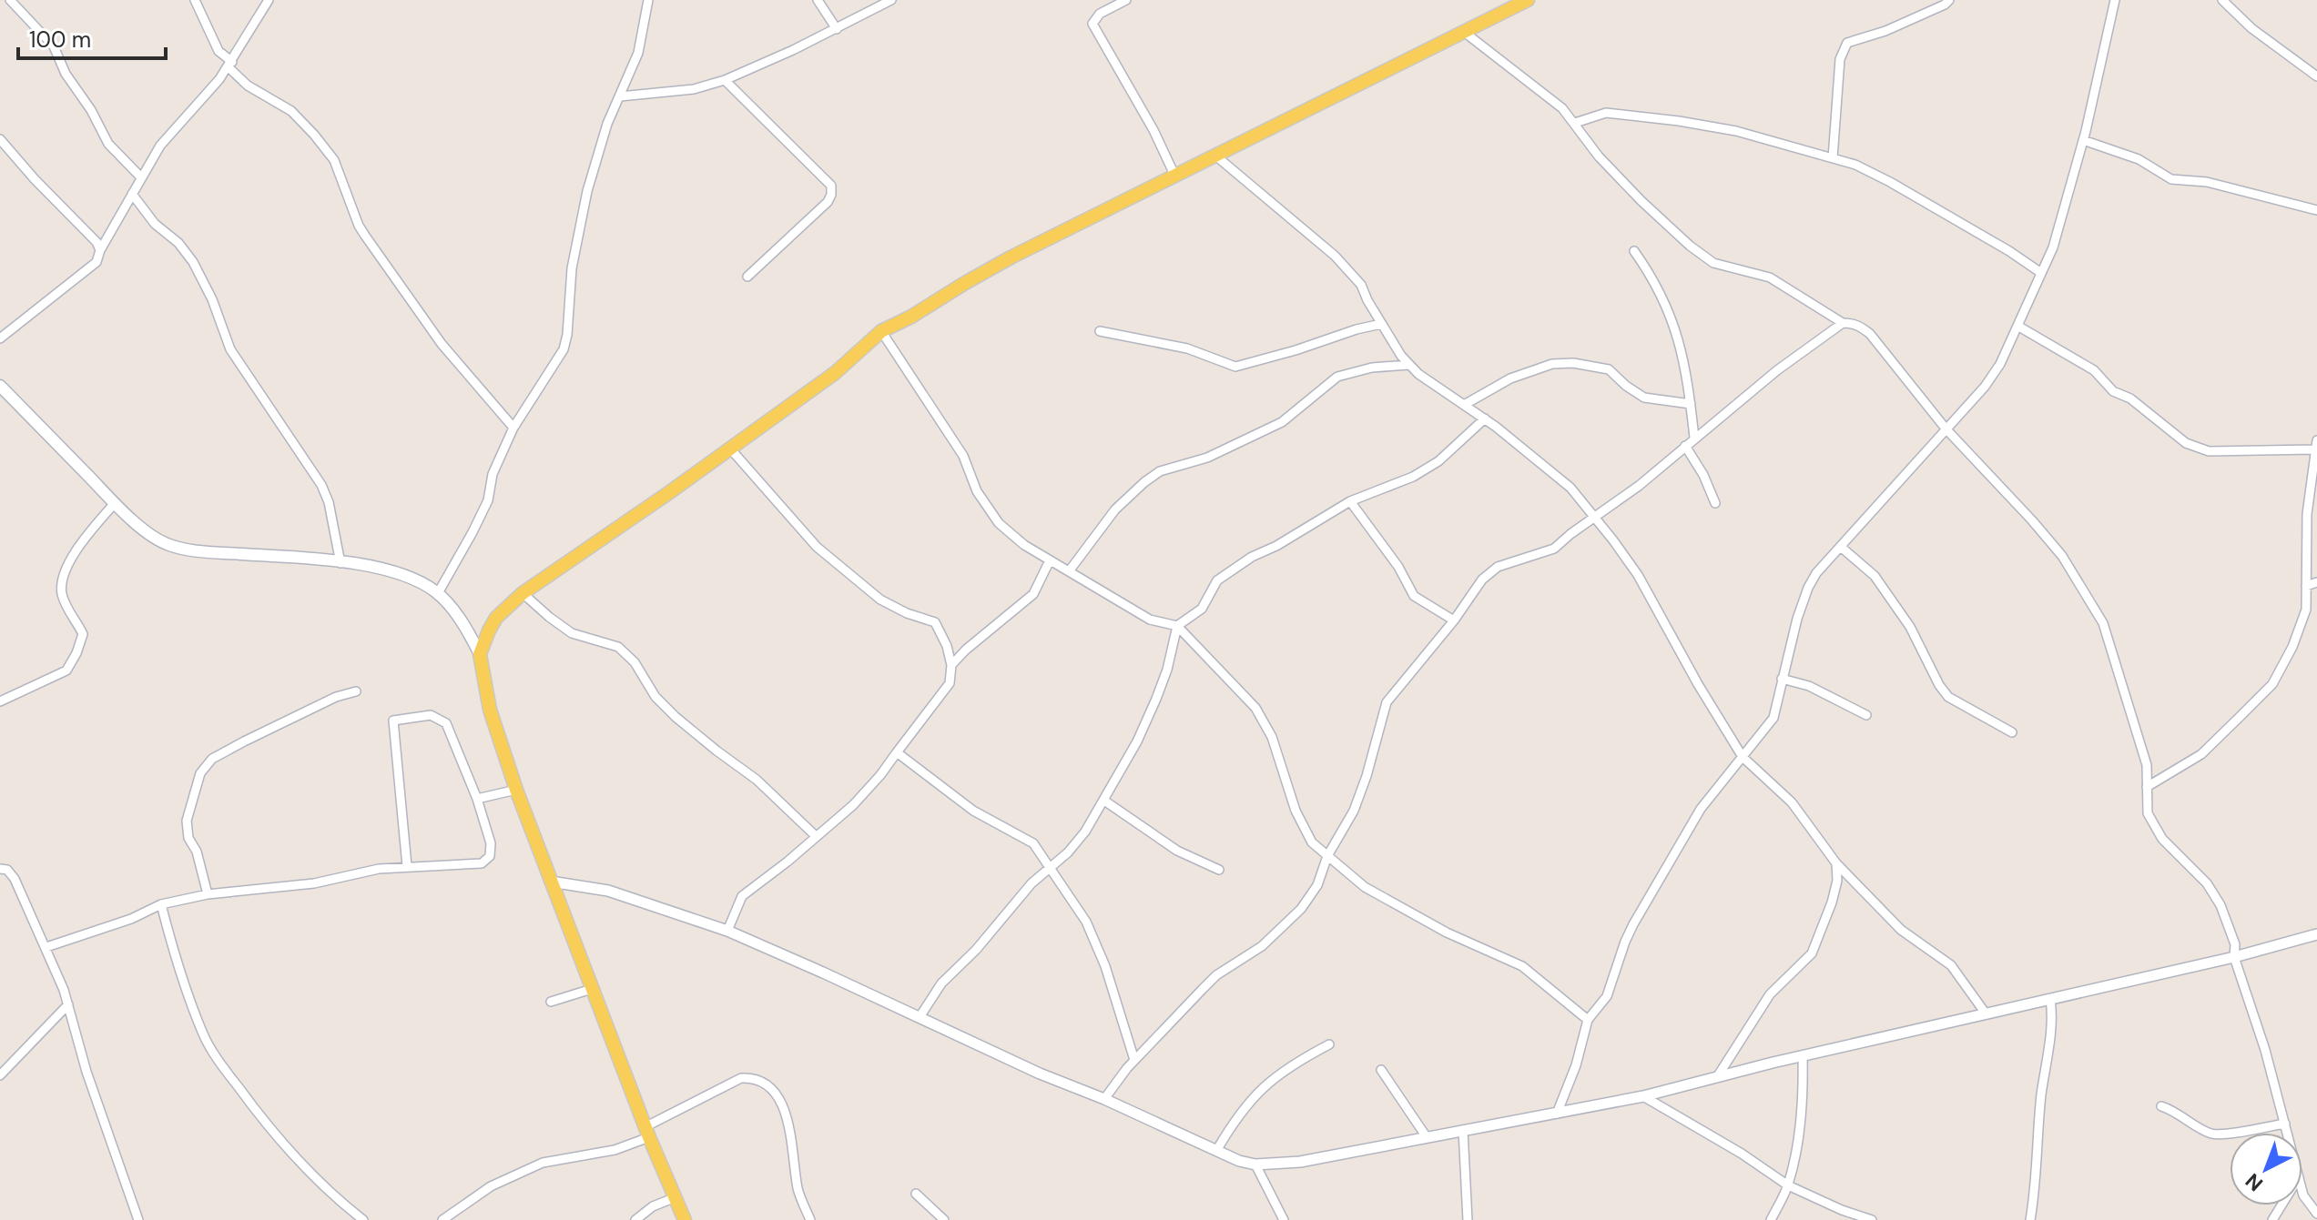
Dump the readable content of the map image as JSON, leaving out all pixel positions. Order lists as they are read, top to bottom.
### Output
{
  "scale_bar": "100 m",
  "north": "bottom left"
}
